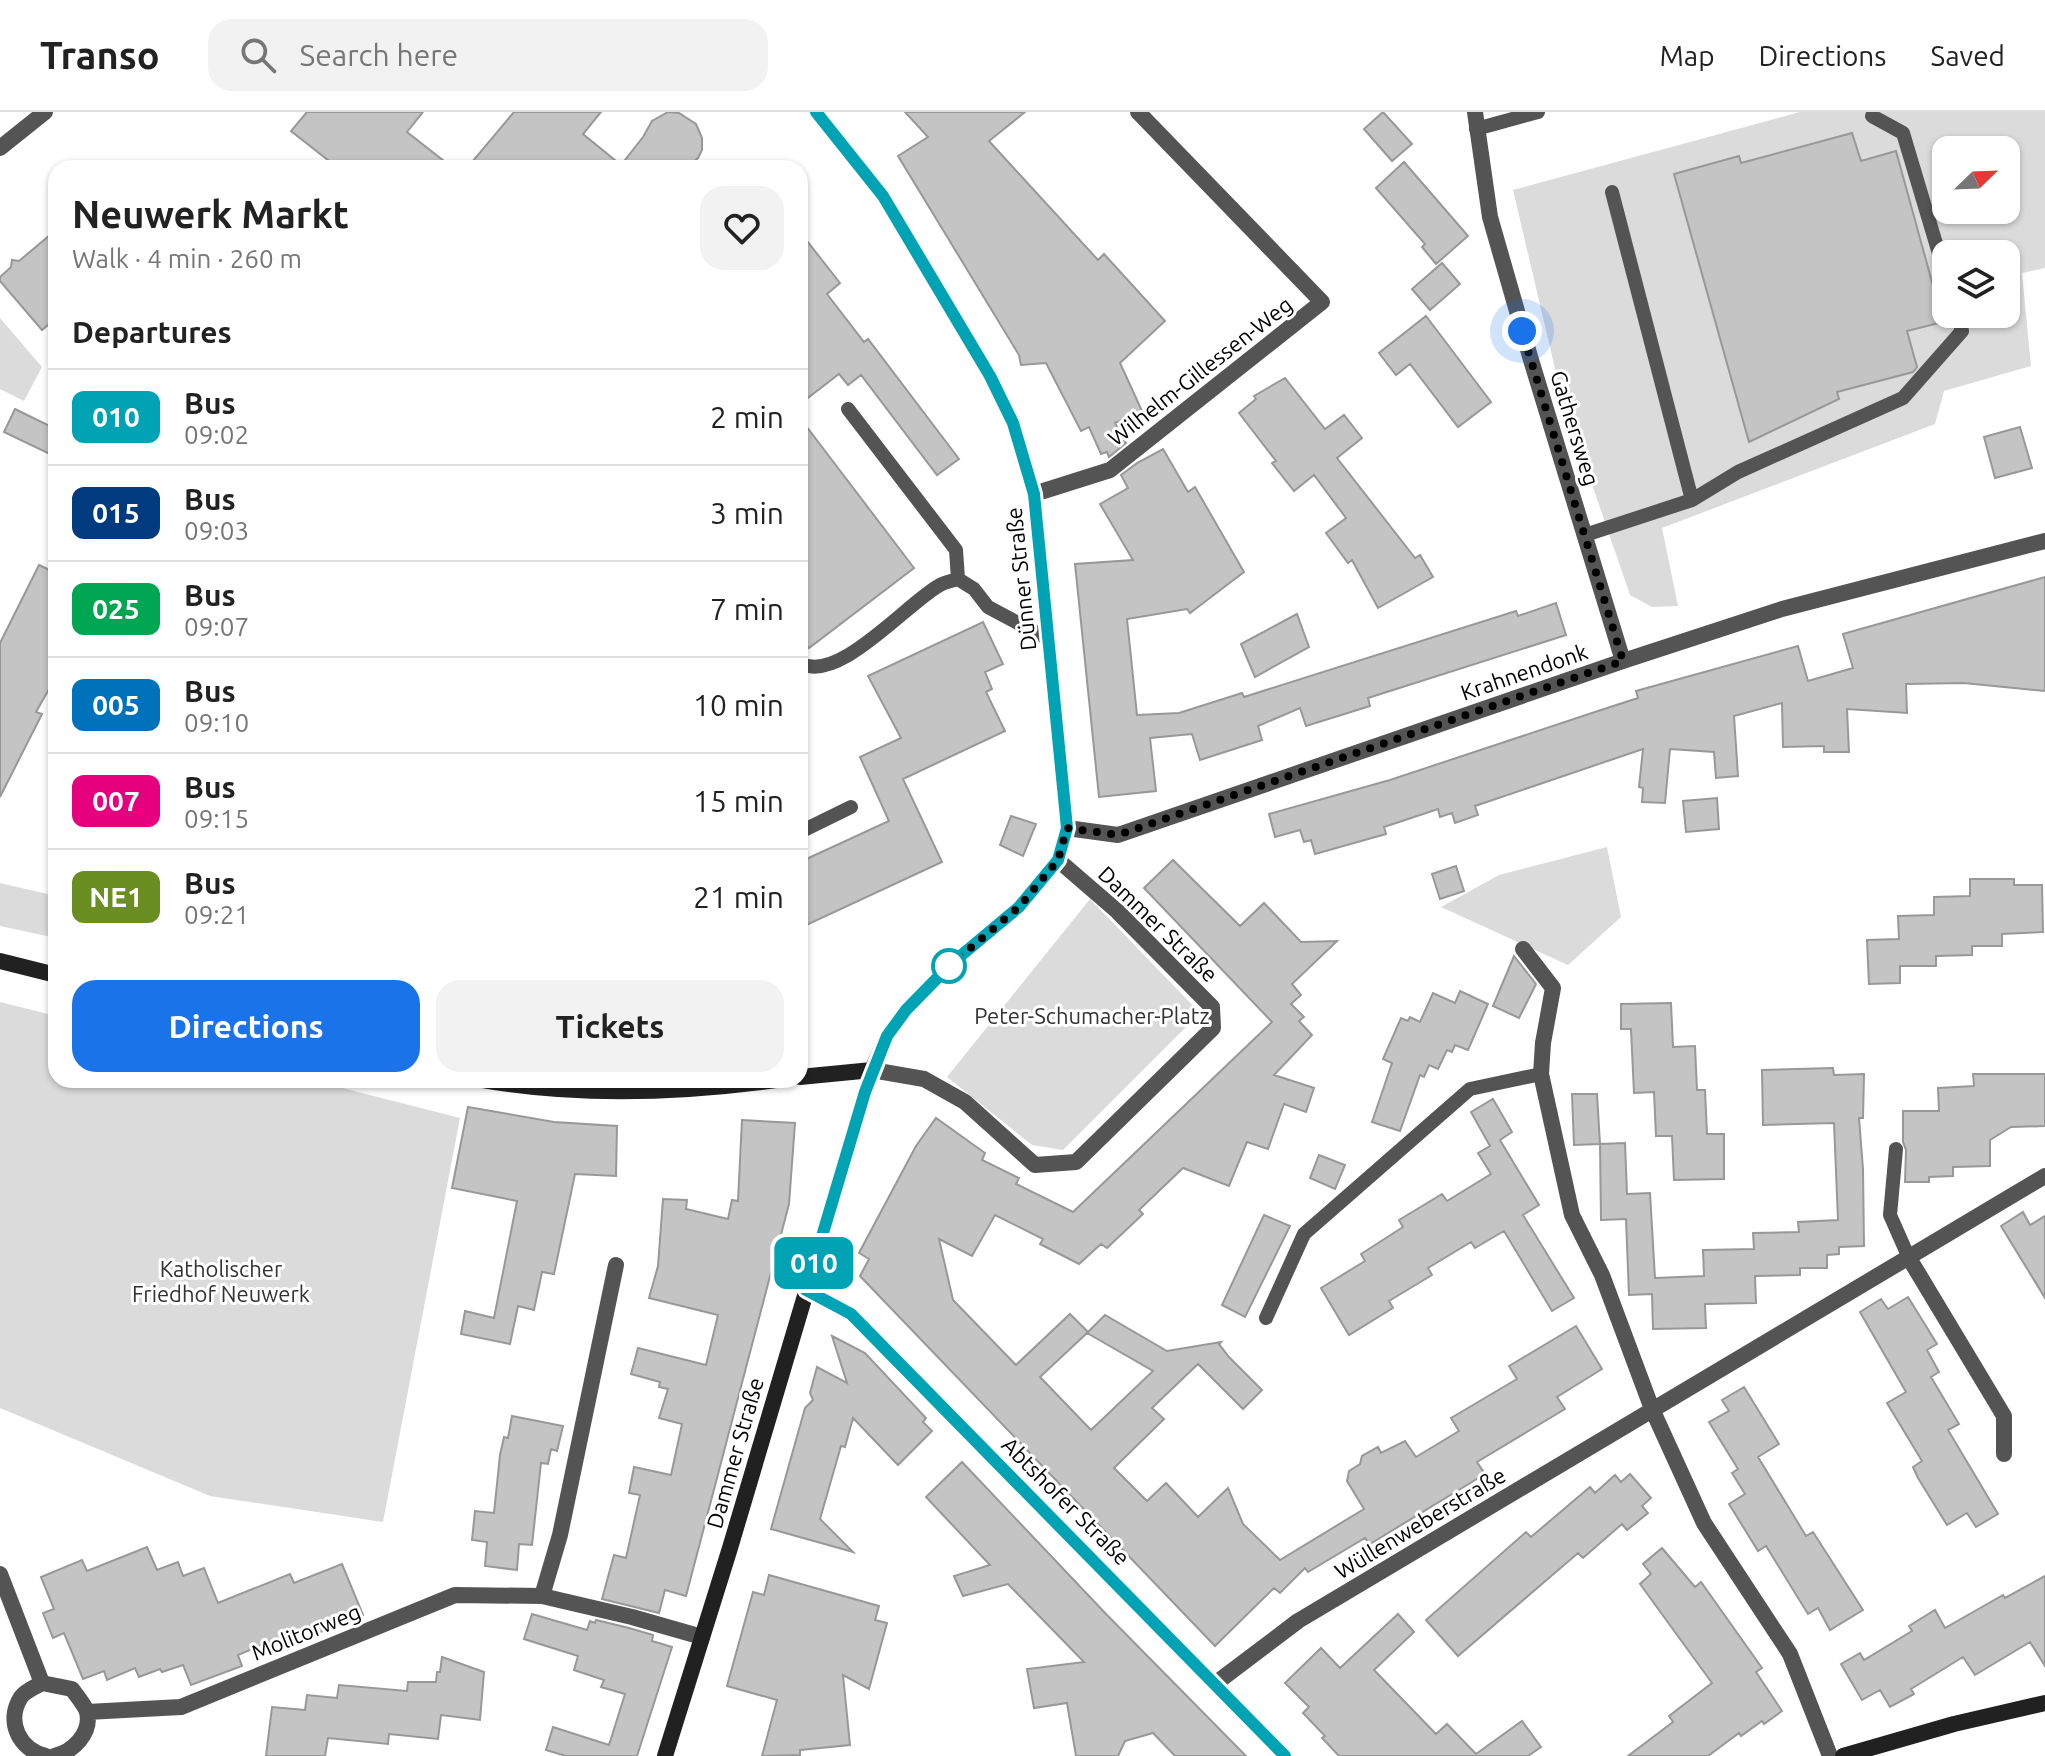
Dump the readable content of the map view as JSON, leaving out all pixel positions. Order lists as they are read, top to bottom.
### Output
{
  "streets": {
    "street": [
      "Wilhelm-Gillessen-Weg",
      "Gathersweg",
      "Dünner Straße",
      "Krahnendonk",
      "Dammer Straße",
      "Abtshofer Straße",
      "Wüllenweberstraße",
      "Molitorweg"
    ]
  },
  "crossings": [
    ["Wilhelm-Gillessen-Weg", "Dünner Straße"],
    ["Gathersweg", "Krahnendonk"],
    ["Dünner Straße", "Krahnendonk"],
    ["Dünner Straße", "Dammer Straße"],
    ["Dammer Straße", "Abtshofer Straße"],
    ["Dammer Straße", "Molitorweg"],
    ["Abtshofer Straße", "Wüllenweberstraße"]
  ],
  "parks": ["Peter-Schumacher-Platz", "Katholischer Friedhof Neuwerk"],
  "lines": ["bus line 010"],
  "north": "top right",
  "page": {
    "header": "Transo",
    "search": "Search here",
    "nav": ["Map", "Directions", "Saved"],
    "on_map": "010",
    "heading": [
      ["Neuwerk Markt", "Walk · 4 min · 260 m"],
      "Departures"
    ],
    "list": [
      {
        "mark": "010",
        "name": "Bus",
        "note": "09:02",
        "value": "2 min"
      },
      {
        "mark": "015",
        "name": "Bus",
        "note": "09:03",
        "value": "3 min"
      },
      {
        "mark": "025",
        "name": "Bus",
        "note": "09:07",
        "value": "7 min"
      },
      {
        "mark": "005",
        "name": "Bus",
        "note": "09:10",
        "value": "10 min"
      },
      {
        "mark": "007",
        "name": "Bus",
        "note": "09:15",
        "value": "15 min"
      },
      {
        "mark": "NE1",
        "name": "Bus",
        "note": "09:21",
        "value": "21 min"
      }
    ],
    "buttons": ["Directions", "Tickets"]
  }
}
